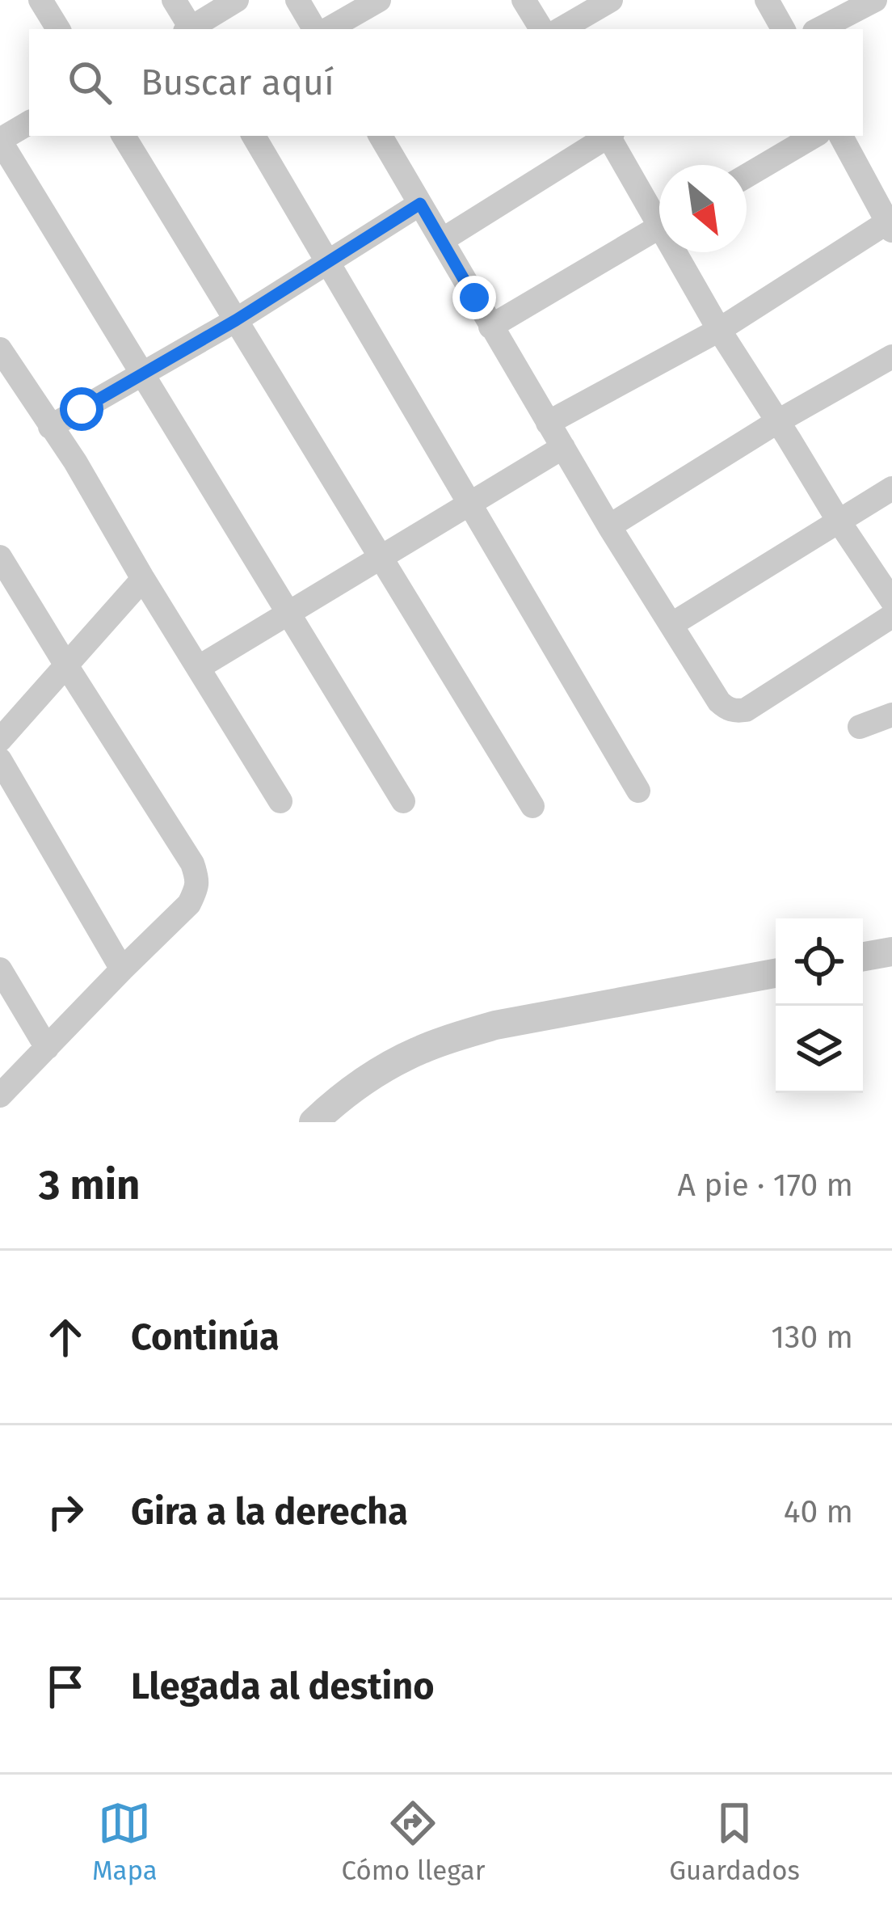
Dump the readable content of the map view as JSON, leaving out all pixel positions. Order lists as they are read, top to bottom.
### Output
{
  "north": "bottom right",
  "page": {
    "search": "Buscar aquí",
    "heading": ["3 min", "A pie · 170 m"],
    "list": [
      ["Continúa", "130 m"],
      ["Gira a la derecha", "40 m"],
      "Llegada al destino"
    ],
    "nav": ["Mapa", "Cómo llegar", "Guardados"]
  }
}
